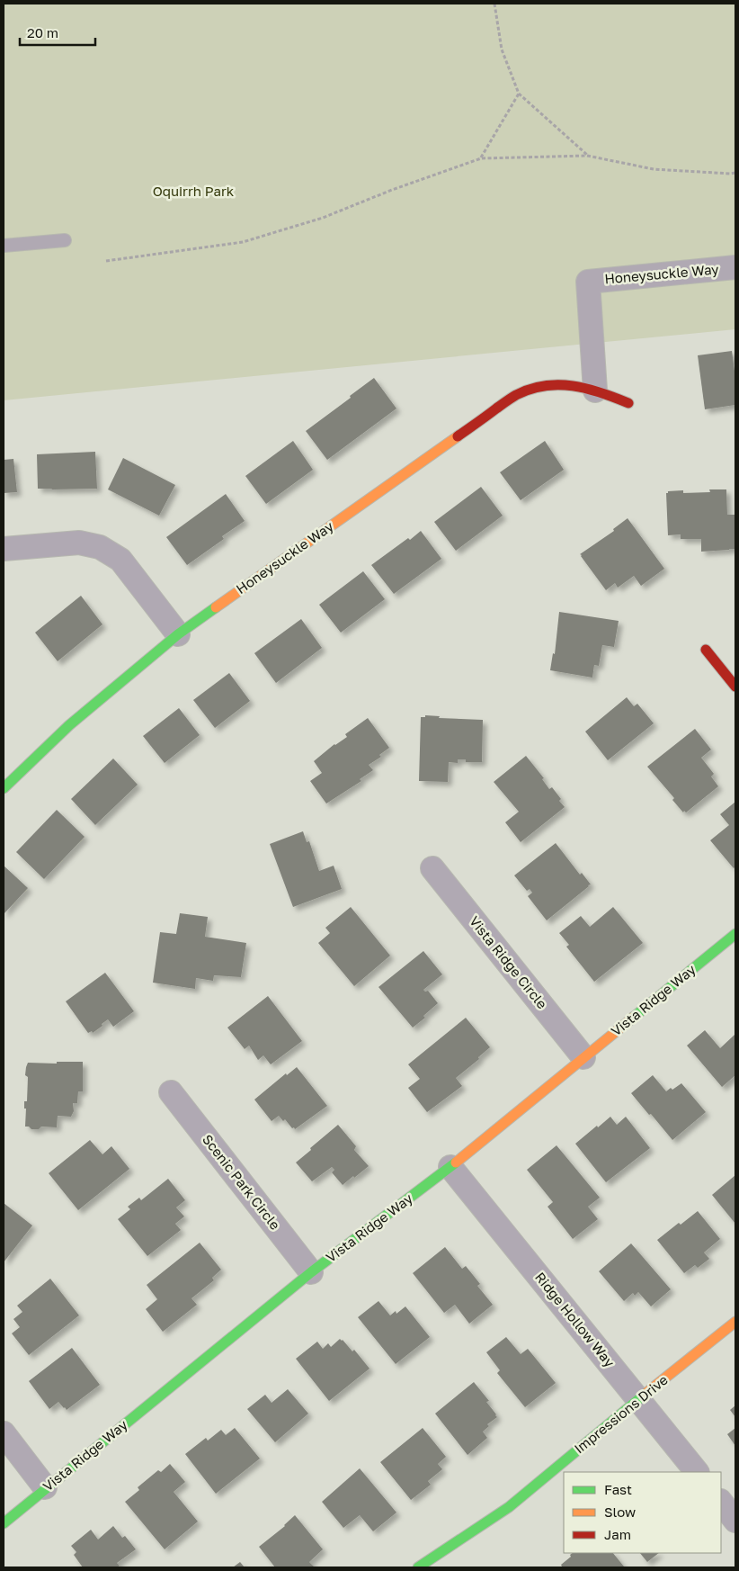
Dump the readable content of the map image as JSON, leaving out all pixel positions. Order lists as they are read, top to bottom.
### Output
{
  "streets": {
    "street": [
      "Honeysuckle Way",
      "Vista Ridge Circle",
      "Vista Ridge Way",
      "Scenic Park Circle",
      "Ridge Hollow Way",
      "Impressions Drive"
    ]
  },
  "crossings": [
    ["Vista Ridge Circle", "Vista Ridge Way"],
    ["Vista Ridge Way", "Scenic Park Circle"],
    ["Vista Ridge Way", "Ridge Hollow Way"],
    ["Ridge Hollow Way", "Impressions Drive"]
  ],
  "parks": ["Oquirrh Park"],
  "legend": ["Fast", "Slow", "Jam"],
  "scale_bar": "20 m"
}
